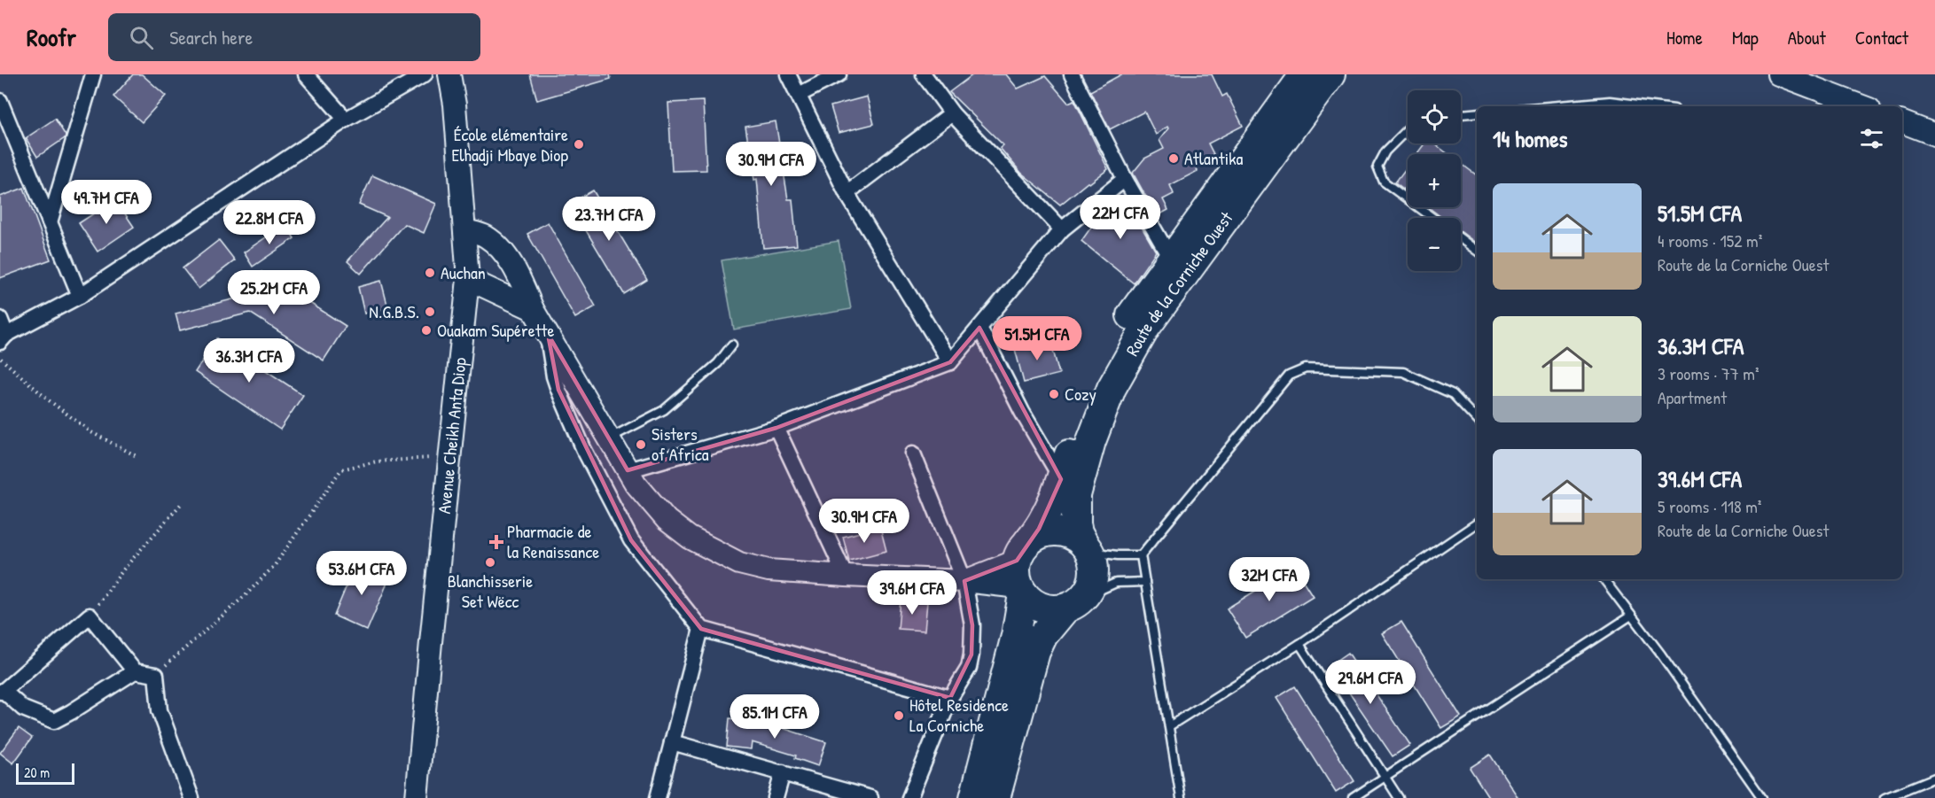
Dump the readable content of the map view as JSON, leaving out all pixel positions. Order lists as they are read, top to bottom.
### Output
{
  "streets": {
    "highway": ["Route de la Corniche Ouest"],
    "street": ["Avenue Cheikh Anta Diop"]
  },
  "places": {
    "other": [
      "École elémentaire Elhadji Mbaye Diop",
      "Atlantika",
      "Auchan",
      "N.G.B.S.",
      "Ouakam Supérette",
      "Cozy",
      "Sisters of Africa",
      "Blanchisserie Set Wëcc",
      "Hôtel Residence La Corniche"
    ],
    "health": ["Pharmacie de la Renaissance"]
  },
  "scale_bar": "20 m",
  "page": {
    "header": "Roofr",
    "search": "Search here",
    "nav": [
      "Home",
      "Map",
      "About",
      "Contact"
    ],
    "map_buttons": ["+", "−"],
    "heading": "14 homes",
    "price": [
      "30.9M CFA",
      "49.7M CFA",
      "22M CFA",
      "23.7M CFA",
      "22.8M CFA",
      "25.2M CFA",
      "51.5M CFA",
      "36.3M CFA",
      "30.9M CFA",
      "53.6M CFA",
      "32M CFA",
      "39.6M CFA",
      "29.6M CFA",
      "85.1M CFA"
    ],
    "list": [
      {
        "name": "51.5M CFA",
        "note": "4 rooms · 152 m² · Route de la Corniche Ouest"
      },
      {
        "name": "36.3M CFA",
        "note": "3 rooms · 77 m² · Apartment"
      },
      {
        "name": "39.6M CFA",
        "note": "5 rooms · 118 m² · Route de la Corniche Ouest"
      }
    ],
    "scale": "20 m"
  }
}
